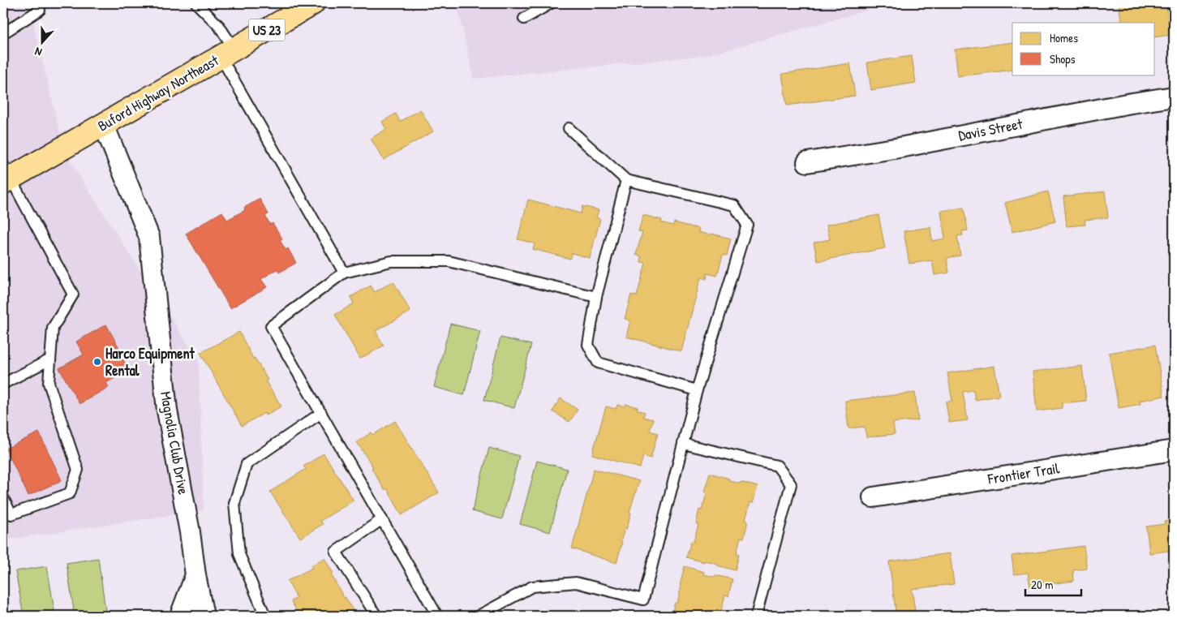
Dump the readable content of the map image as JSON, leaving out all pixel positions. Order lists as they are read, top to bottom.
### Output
{
  "streets": {
    "main road": ["US 23", "Buford Highway Northeast"],
    "street": ["Davis Street", "Magnolia Club Drive", "Frontier Trail"]
  },
  "crossings": [
    ["Buford Highway Northeast", "Magnolia Club Drive"]
  ],
  "places": ["Harco Equipment Rental"],
  "legend": ["Homes", "Shops"],
  "scale_bar": "20 m",
  "north": "bottom"
}
